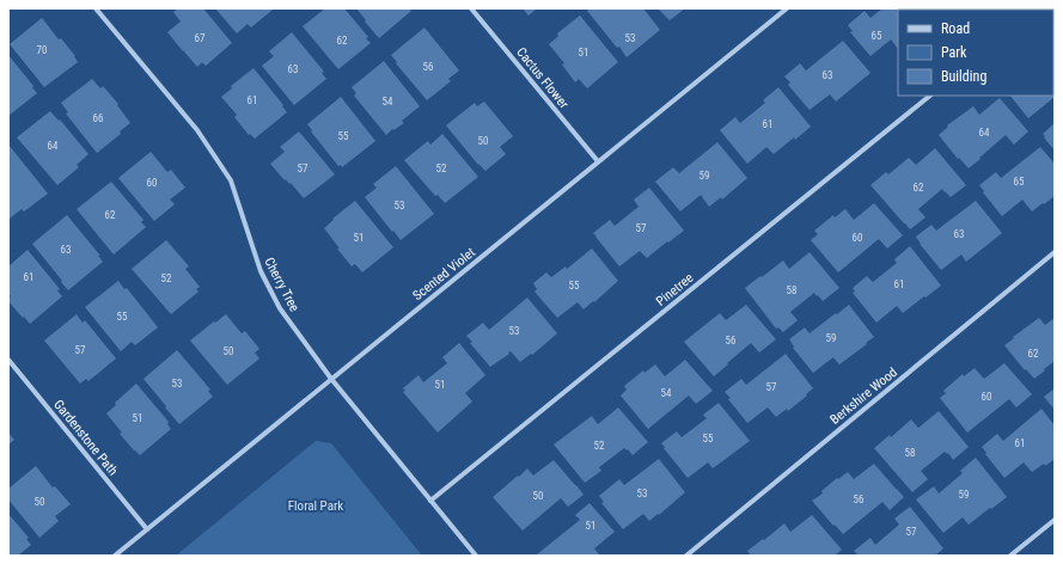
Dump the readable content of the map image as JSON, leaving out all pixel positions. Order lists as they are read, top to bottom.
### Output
{
  "streets": {
    "street": [
      "Cactus Flower",
      "Scented Violet",
      "Cherry Tree",
      "Pinetree",
      "Berkshire Wood",
      "Gardenstone Path"
    ]
  },
  "crossings": [
    ["Cactus Flower", "Scented Violet"],
    ["Scented Violet", "Cherry Tree"],
    ["Scented Violet", "Gardenstone Path"],
    ["Cherry Tree", "Pinetree"]
  ],
  "parks": ["Floral Park"],
  "house_numbers": [
    "65",
    "67",
    "53",
    "62",
    "70",
    "51",
    "56",
    "63",
    "63",
    "61",
    "54",
    "66",
    "61",
    "64",
    "55",
    "50",
    "64",
    "57",
    "52",
    "59",
    "65",
    "60",
    "62",
    "53",
    "62",
    "57",
    "63",
    "51",
    "60",
    "63",
    "61",
    "52",
    "61",
    "55",
    "58",
    "55",
    "53",
    "59",
    "56",
    "57",
    "50",
    "62",
    "53",
    "51",
    "57",
    "54",
    "60",
    "51",
    "55",
    "61",
    "52",
    "58",
    "53",
    "59",
    "50",
    "56",
    "50",
    "51",
    "57"
  ],
  "legend": ["Road", "Park", "Building"]
}
